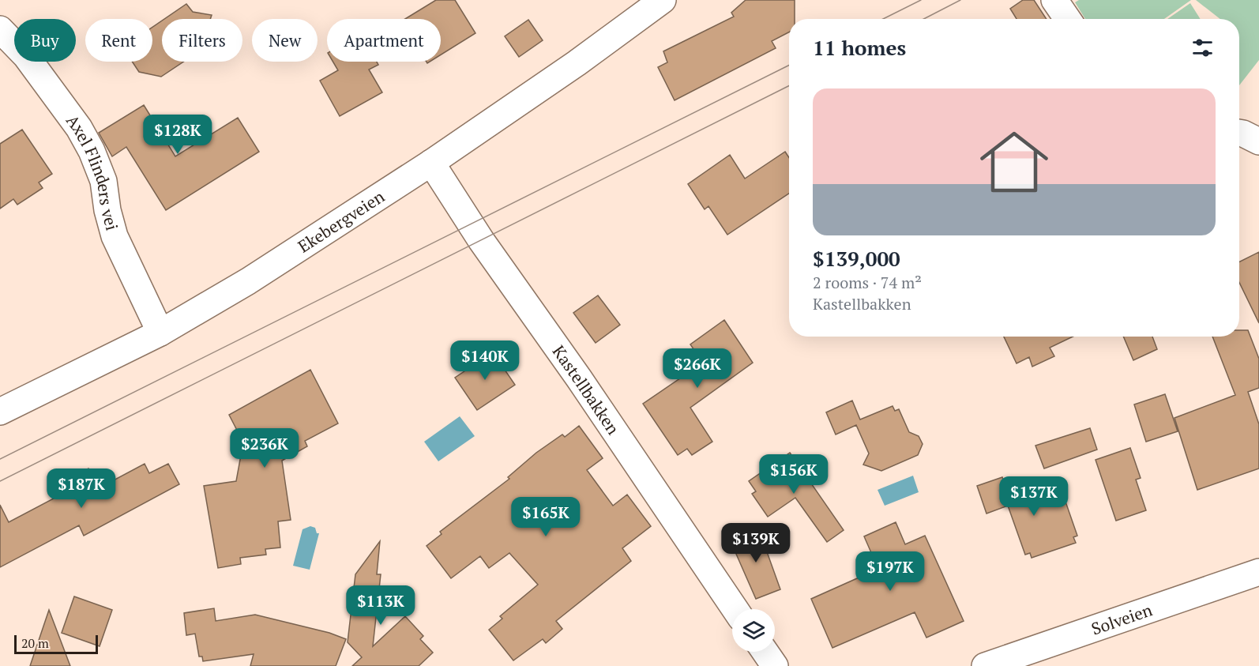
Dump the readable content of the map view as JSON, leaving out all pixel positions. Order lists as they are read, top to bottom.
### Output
{
  "streets": {
    "street": [
      "Axel Flinders vei",
      "Ekebergveien",
      "Kastellbakken",
      "Solveien"
    ]
  },
  "crossings": [
    ["Axel Flinders vei", "Ekebergveien"],
    ["Ekebergveien", "Kastellbakken"]
  ],
  "scale_bar": "20 m",
  "page": {
    "chip": [
      "Buy",
      "Rent",
      "Filters",
      "New",
      "Apartment"
    ],
    "heading": "11 homes",
    "list": [
      {
        "name": "$139,000",
        "note": "2 rooms · 74 m² · Kastellbakken"
      }
    ],
    "price": [
      "$128K",
      "$140K",
      "$266K",
      "$236K",
      "$156K",
      "$187K",
      "$137K",
      "$165K",
      "$139K",
      "$197K",
      "$113K"
    ],
    "scale": "20 m"
  }
}
